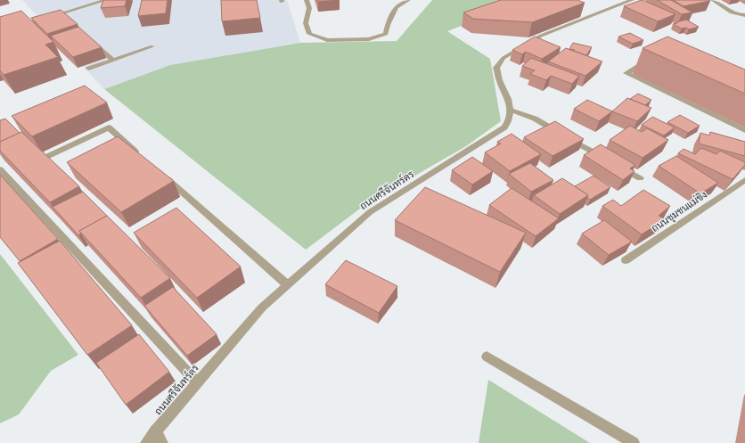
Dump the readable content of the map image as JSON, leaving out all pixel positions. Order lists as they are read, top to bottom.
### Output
{
  "streets": {
    "street": ["ถนนศรีจันทร์ดร", "ถนนชุมชนแม่ขิง"]
  }
}
